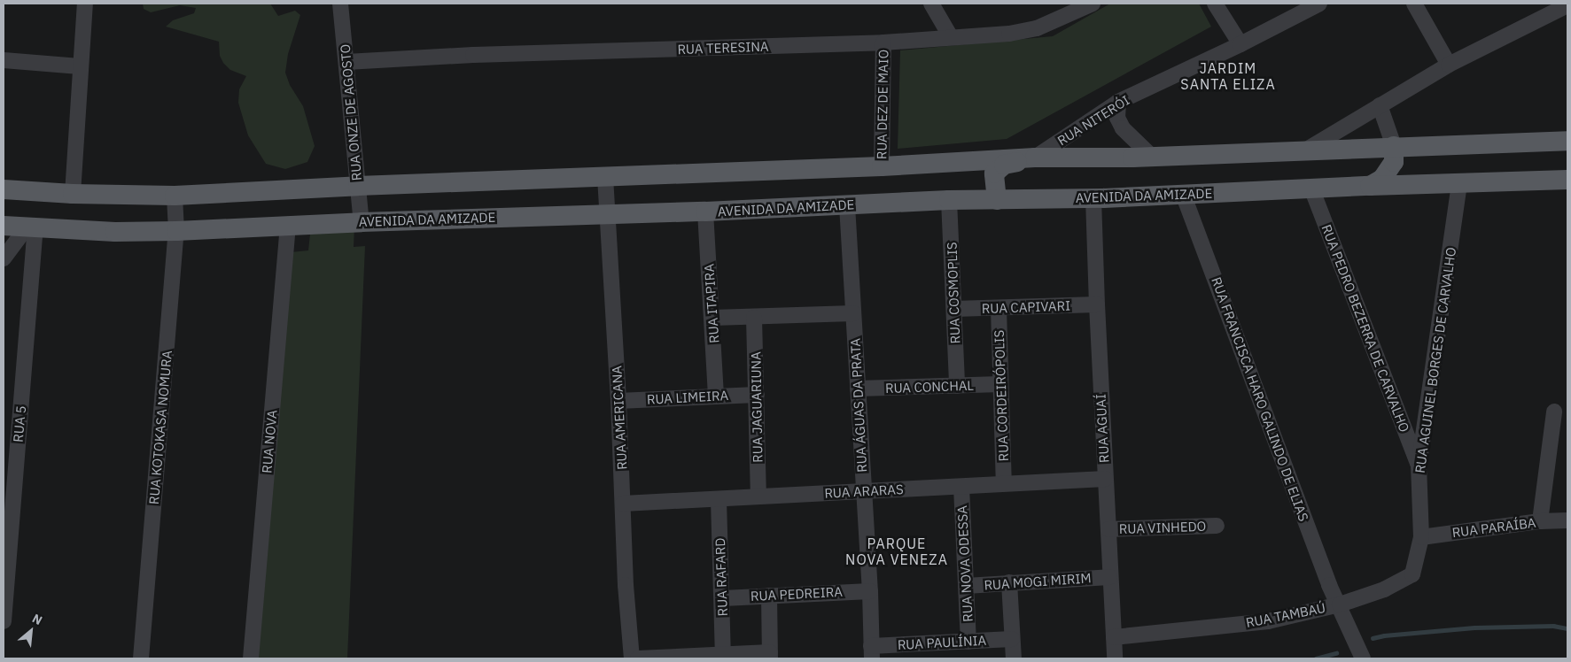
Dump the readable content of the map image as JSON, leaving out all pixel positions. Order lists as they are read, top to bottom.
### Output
{
  "streets": {
    "main road": ["AVENIDA DA AMIZADE"],
    "street": [
      "RUA TERESINA",
      "RUA DEZ DE MAIO",
      "RUA ONZE DE AGOSTO",
      "RUA NITERÓI",
      "RUA COSMOPLIS",
      "RUA ITAPIRA",
      "RUA CAPIVARI",
      "RUA PEDRO BEZERRA DE CARVALHO",
      "RUA AGUINEL BORGES DE CARVALHO",
      "RUA CONCHAL",
      "RUA CORDEIRÓPOLIS",
      "RUA LIMEIRA",
      "RUA FRANCISCA HARO GALINDO DE ELIAS",
      "RUA ÁGUAS DA PRATA",
      "RUA JAGUARIUNA",
      "RUA AMERICANA",
      "RUA 5",
      "RUA KOTOKASA NOMURA",
      "RUA AGUAÍ",
      "RUA NOVA",
      "RUA ARARAS",
      "RUA VINHEDO",
      "RUA PARAÍBA",
      "RUA NOVA ODESSA",
      "RUA RAFARD",
      "RUA MOGI MIRIM",
      "RUA PEDREIRA",
      "RUA TAMBAÚ",
      "RUA PAULÍNIA"
    ]
  },
  "crossings": [
    ["RUA TERESINA", "RUA DEZ DE MAIO"],
    ["RUA TERESINA", "RUA ONZE DE AGOSTO"],
    ["RUA ONZE DE AGOSTO", "AVENIDA DA AMIZADE"],
    ["AVENIDA DA AMIZADE", "RUA COSMOPLIS"],
    ["AVENIDA DA AMIZADE", "RUA ITAPIRA"],
    ["AVENIDA DA AMIZADE", "RUA PEDRO BEZERRA DE CARVALHO"],
    ["AVENIDA DA AMIZADE", "RUA AGUINEL BORGES DE CARVALHO"],
    ["AVENIDA DA AMIZADE", "RUA FRANCISCA HARO GALINDO DE ELIAS"],
    ["AVENIDA DA AMIZADE", "RUA ÁGUAS DA PRATA"],
    ["AVENIDA DA AMIZADE", "RUA AMERICANA"],
    ["AVENIDA DA AMIZADE", "RUA 5"],
    ["AVENIDA DA AMIZADE", "RUA KOTOKASA NOMURA"],
    ["AVENIDA DA AMIZADE", "RUA AGUAÍ"],
    ["AVENIDA DA AMIZADE", "RUA NOVA"],
    ["RUA COSMOPLIS", "RUA CAPIVARI"],
    ["RUA COSMOPLIS", "RUA CONCHAL"],
    ["RUA ITAPIRA", "RUA LIMEIRA"],
    ["RUA CAPIVARI", "RUA CORDEIRÓPOLIS"],
    ["RUA CAPIVARI", "RUA AGUAÍ"],
    ["RUA PEDRO BEZERRA DE CARVALHO", "RUA AGUINEL BORGES DE CARVALHO"],
    ["RUA AGUINEL BORGES DE CARVALHO", "RUA PARAÍBA"],
    ["RUA AGUINEL BORGES DE CARVALHO", "RUA TAMBAÚ"],
    ["RUA CONCHAL", "RUA CORDEIRÓPOLIS"],
    ["RUA CONCHAL", "RUA ÁGUAS DA PRATA"],
    ["RUA CORDEIRÓPOLIS", "RUA ARARAS"],
    ["RUA LIMEIRA", "RUA JAGUARIUNA"],
    ["RUA LIMEIRA", "RUA AMERICANA"],
    ["RUA FRANCISCA HARO GALINDO DE ELIAS", "RUA TAMBAÚ"],
    ["RUA ÁGUAS DA PRATA", "RUA ARARAS"],
    ["RUA ÁGUAS DA PRATA", "RUA PEDREIRA"],
    ["RUA ÁGUAS DA PRATA", "RUA PAULÍNIA"],
    ["RUA JAGUARIUNA", "RUA ARARAS"],
    ["RUA AMERICANA", "RUA ARARAS"],
    ["RUA AGUAÍ", "RUA ARARAS"],
    ["RUA AGUAÍ", "RUA VINHEDO"],
    ["RUA AGUAÍ", "RUA MOGI MIRIM"],
    ["RUA AGUAÍ", "RUA TAMBAÚ"],
    ["RUA ARARAS", "RUA NOVA ODESSA"],
    ["RUA ARARAS", "RUA RAFARD"],
    ["RUA PARAÍBA", "RUA TAMBAÚ"],
    ["RUA NOVA ODESSA", "RUA MOGI MIRIM"],
    ["RUA NOVA ODESSA", "RUA PAULÍNIA"],
    ["RUA RAFARD", "RUA PEDREIRA"]
  ],
  "districts": ["JARDIM SANTA ELIZA", "PARQUE NOVA VENEZA"],
  "north": "top right"
}
